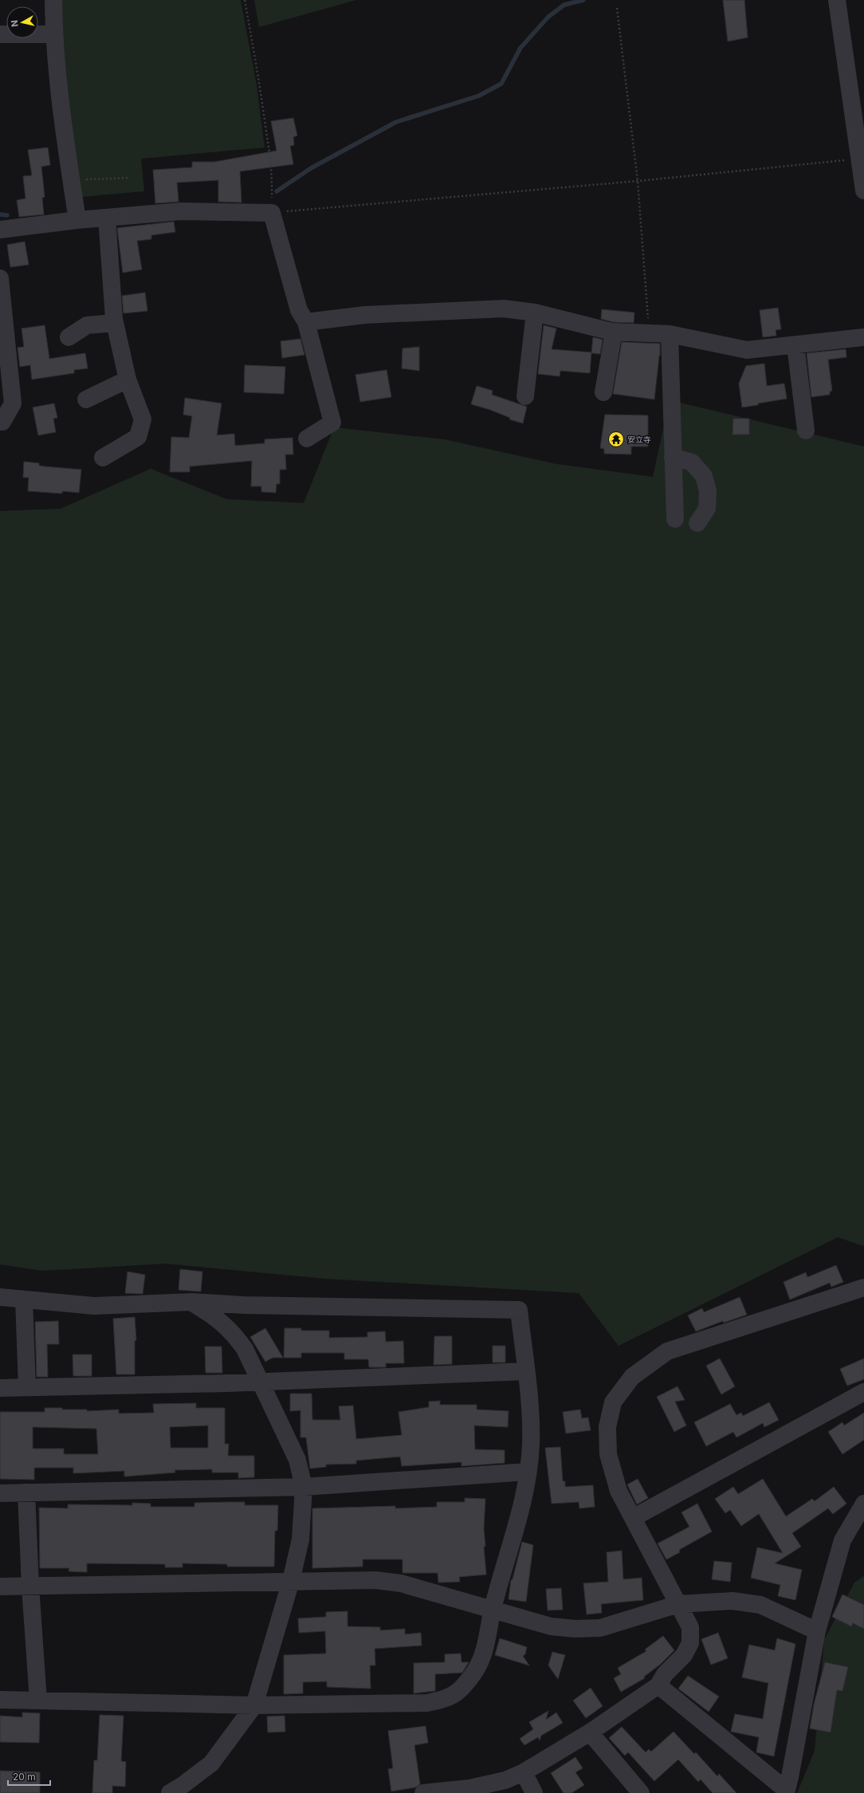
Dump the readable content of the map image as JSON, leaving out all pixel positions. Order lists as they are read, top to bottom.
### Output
{
  "places": {
    "temple": ["安立寺"]
  },
  "scale_bar": "20 m",
  "north": "left"
}
